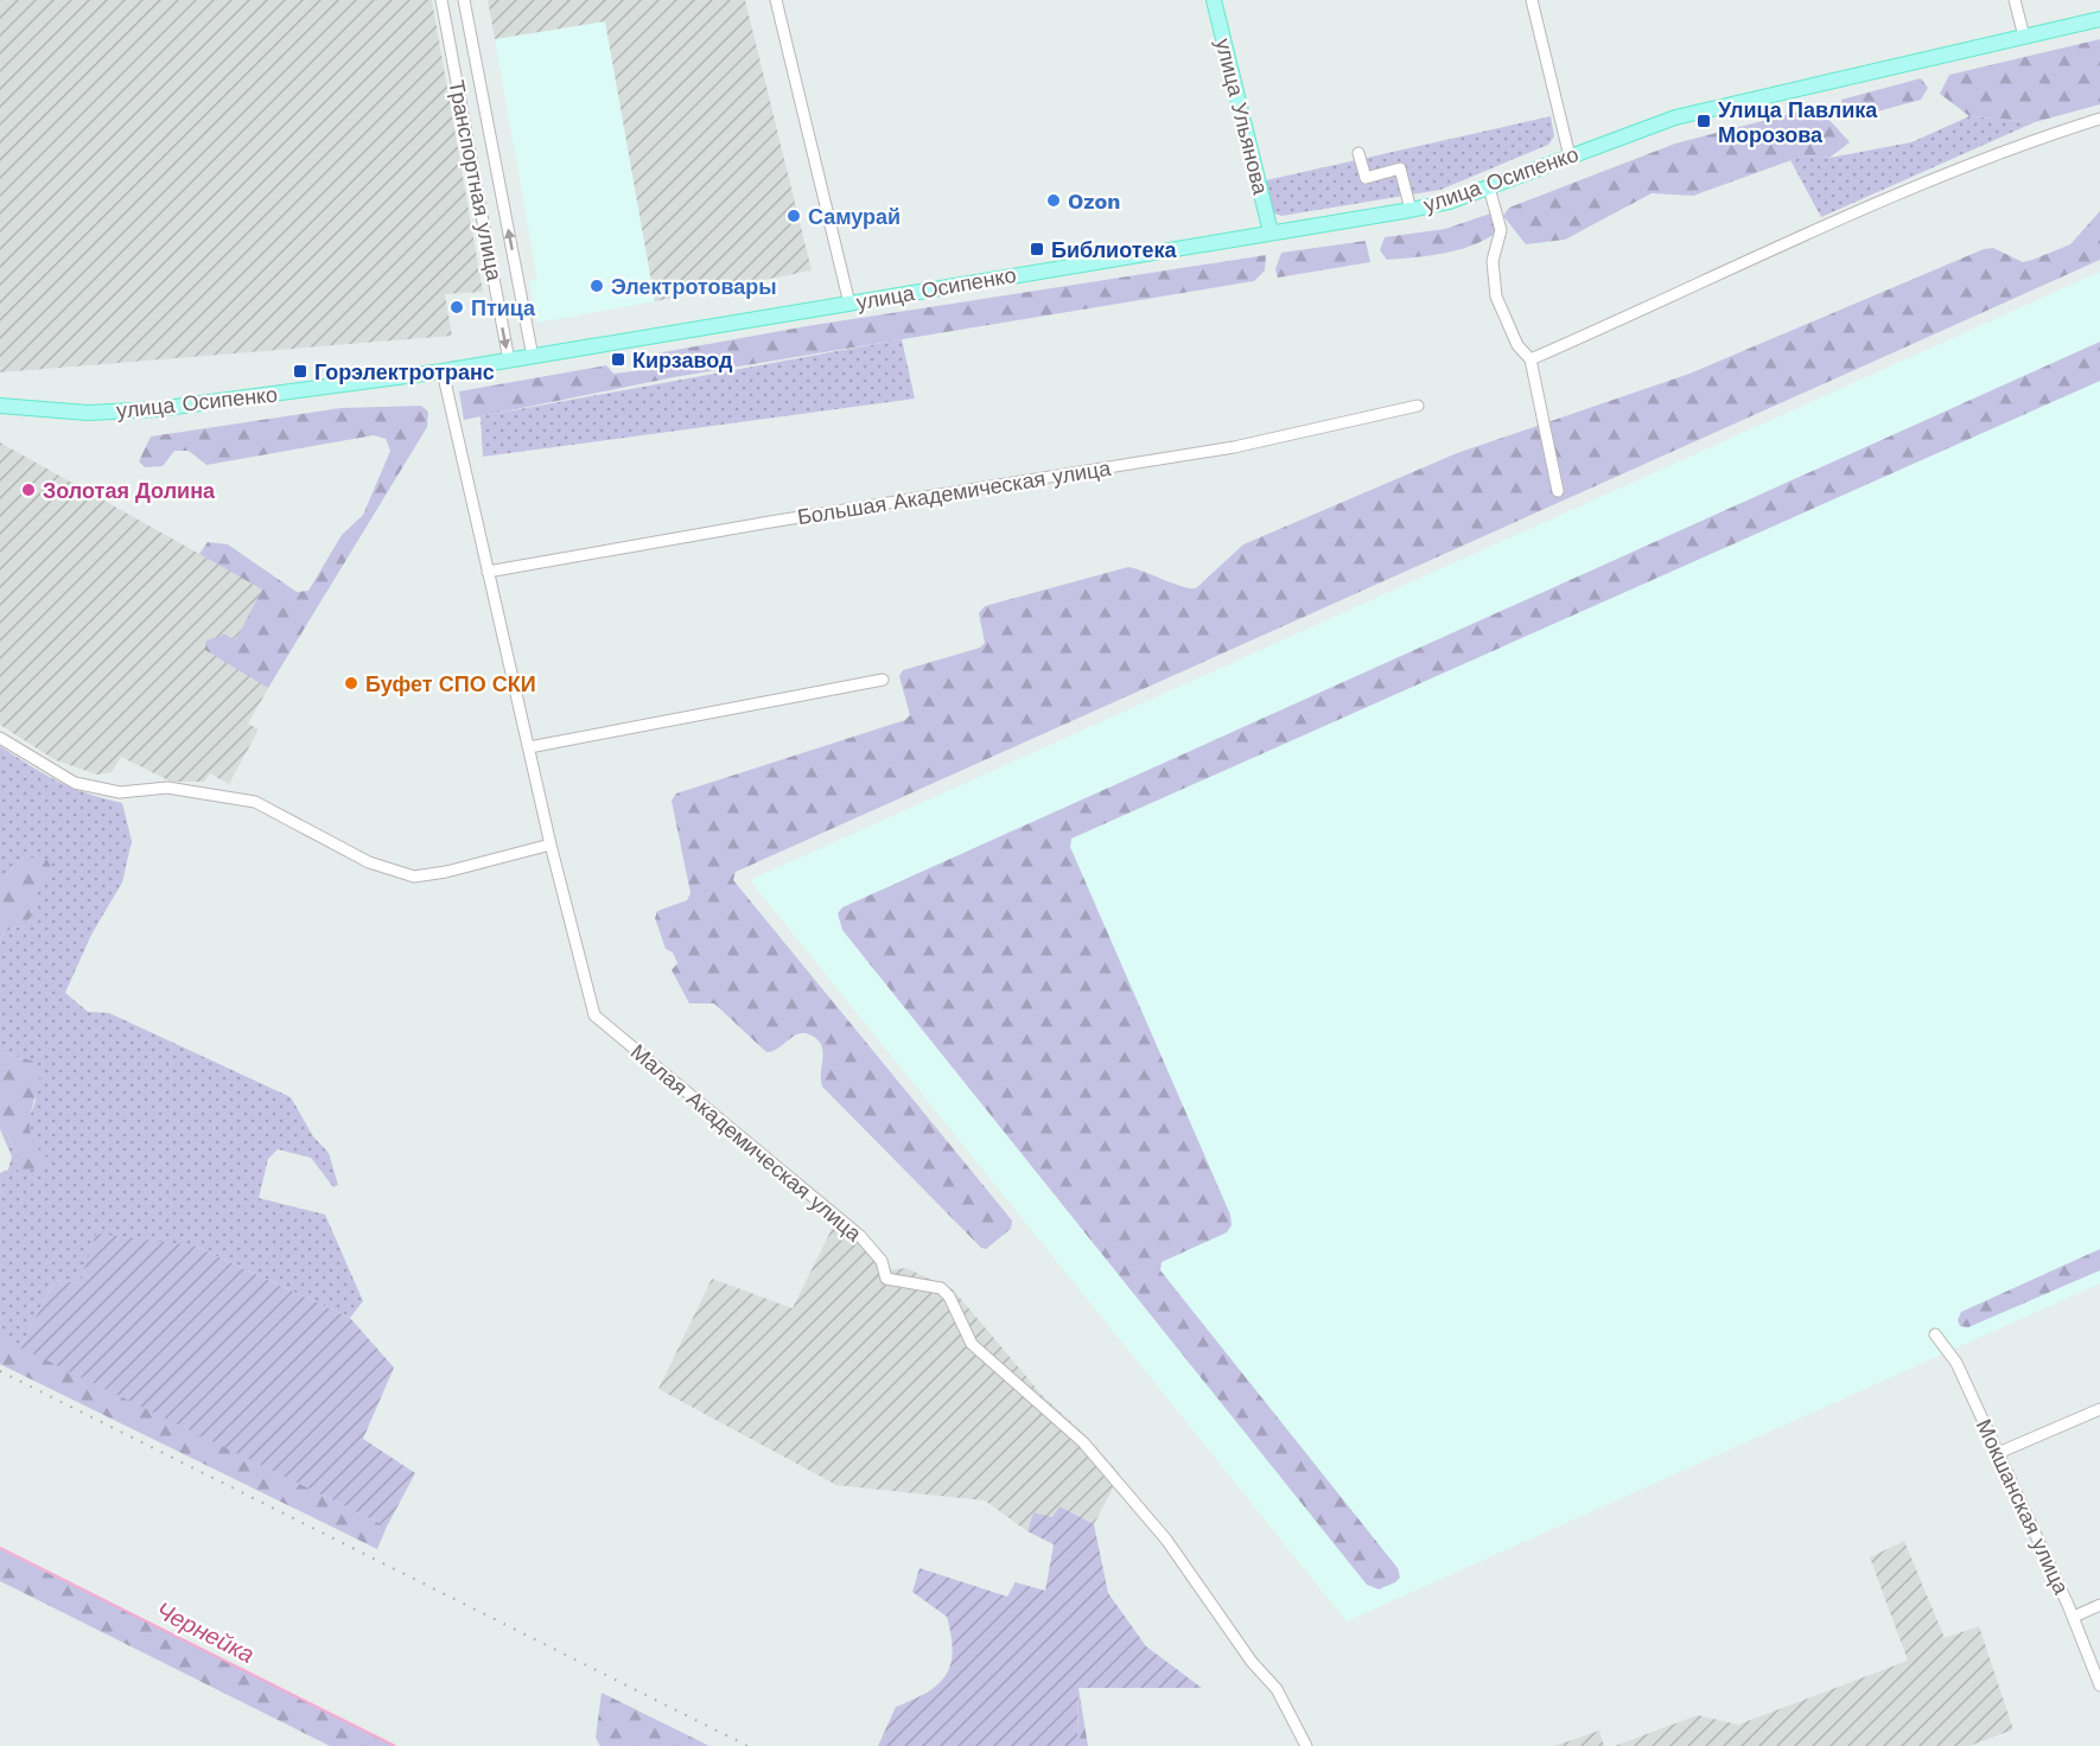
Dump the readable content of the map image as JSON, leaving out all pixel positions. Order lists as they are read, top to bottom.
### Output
{
  "streets": {
    "main road": ["улица Ульянова", "улица Осипенко"],
    "street": [
      "Транспортная улица",
      "Большая Академическая улица",
      "Малая Академическая улица",
      "Мокшанская улица"
    ]
  },
  "crossings": [
    ["улица Ульянова", "улица Осипенко"],
    ["улица Осипенко", "Транспортная улица"]
  ],
  "water": ["Чернейка"],
  "places": {
    "transit": [
      "Улица Павлика Морозова",
      "Библиотека",
      "Кирзавод",
      "Горэлектротранс"
    ],
    "other": [
      "Ozon",
      "Самурай",
      "Электротовары",
      "Птица",
      "Золотая Долина",
      "Буфет СПО СКИ"
    ]
  }
}
